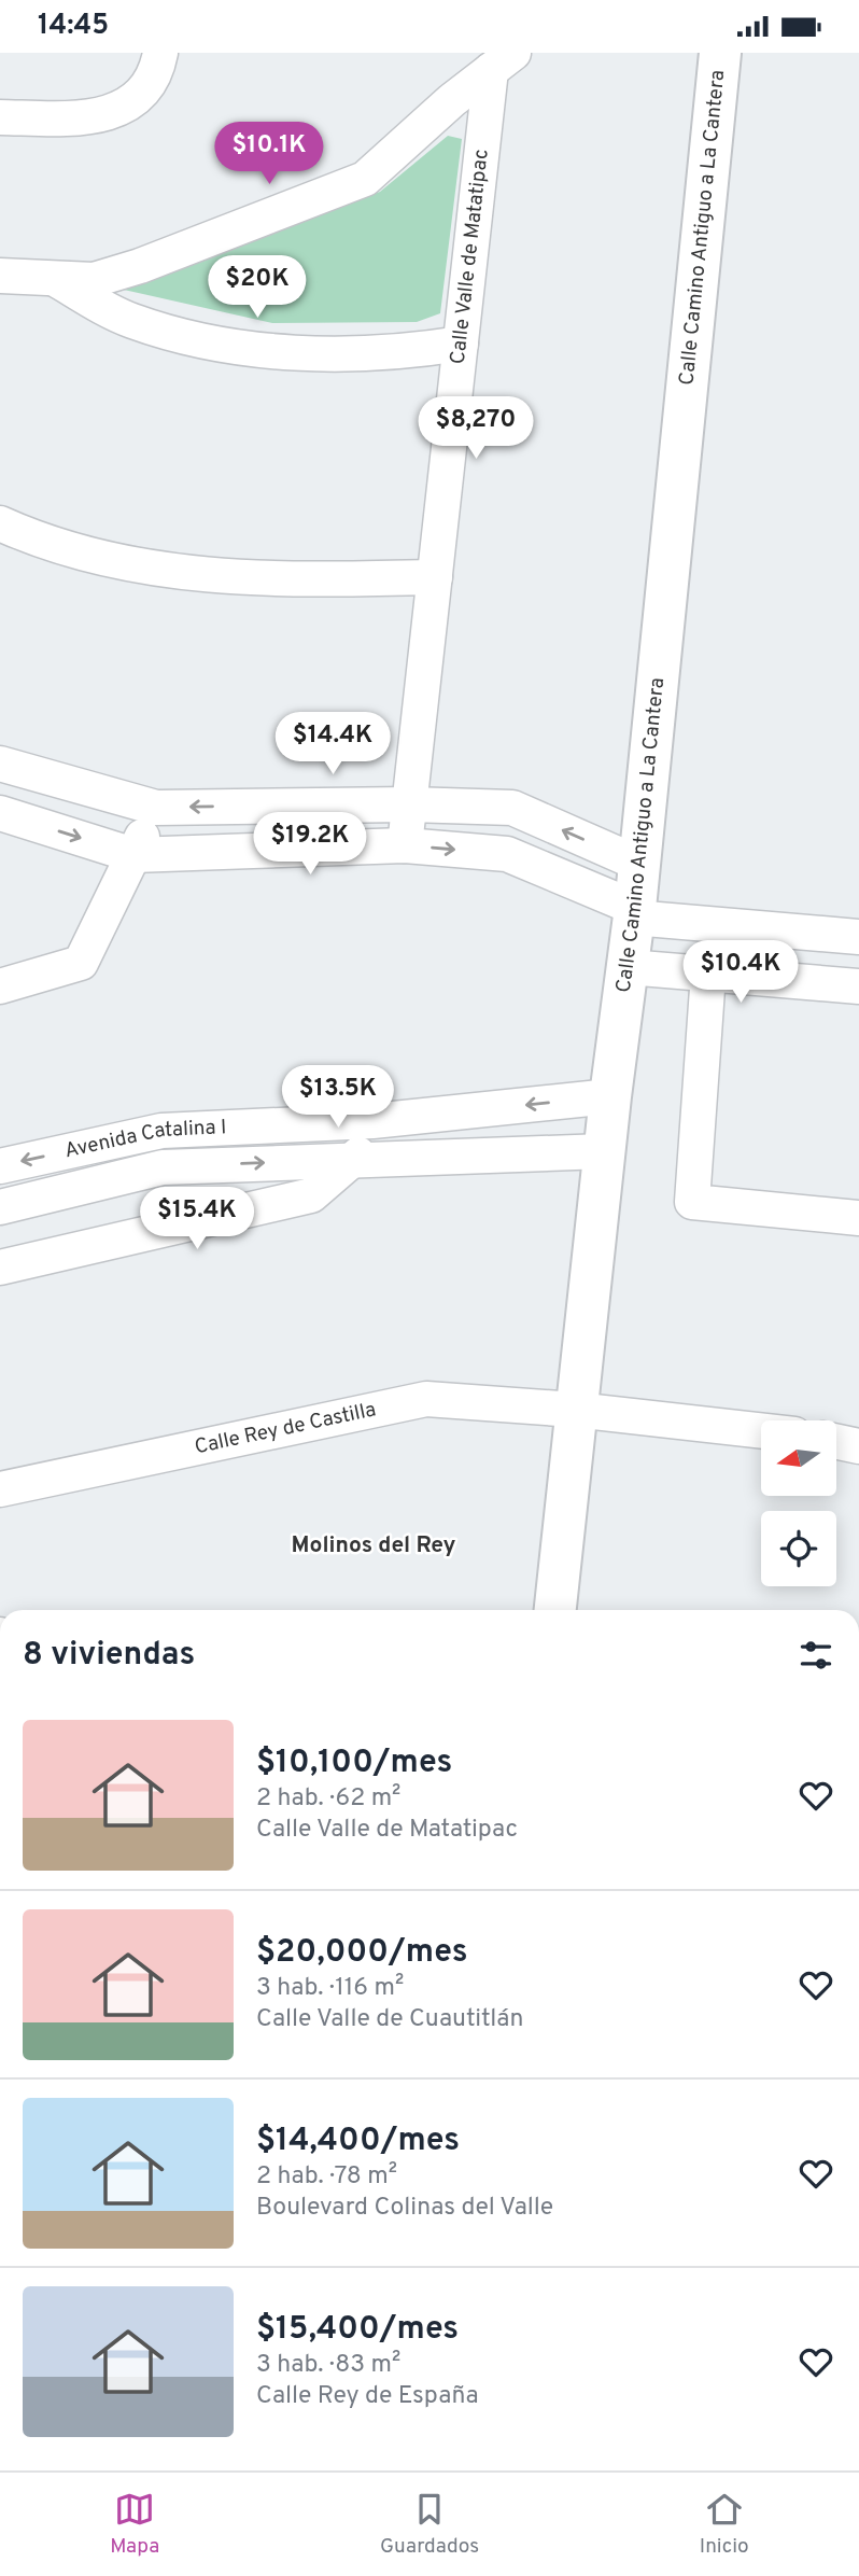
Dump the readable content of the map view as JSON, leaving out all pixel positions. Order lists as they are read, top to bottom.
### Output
{
  "streets": {
    "street": [
      "Calle Camino Antiguo a La Cantera",
      "Calle Valle de Matatipac",
      "Avenida Catalina I",
      "Calle Rey de Castilla"
    ]
  },
  "crossings": [
    ["Calle Camino Antiguo a La Cantera", "Avenida Catalina I"],
    ["Calle Camino Antiguo a La Cantera", "Calle Rey de Castilla"]
  ],
  "districts": ["Molinos del Rey"],
  "north": "left",
  "page": {
    "status": "14:45",
    "price": [
      "$10.1K",
      "$20K",
      "$8,270",
      "$14.4K",
      "$19.2K",
      "$10.4K",
      "$13.5K",
      "$15.4K"
    ],
    "heading": "8 viviendas",
    "list": [
      {
        "name": "$10,100/mes",
        "note": "2 hab. · 62 m² · Calle Valle de Matatipac"
      },
      {
        "name": "$20,000/mes",
        "note": "3 hab. · 116 m² · Calle Valle de Cuautitlán"
      },
      {
        "name": "$14,400/mes",
        "note": "2 hab. · 78 m² · Boulevard Colinas del Valle"
      },
      {
        "name": "$15,400/mes",
        "note": "3 hab. · 83 m² · Calle Rey de España"
      }
    ],
    "tabs": ["Mapa", "Guardados", "Inicio"]
  }
}
